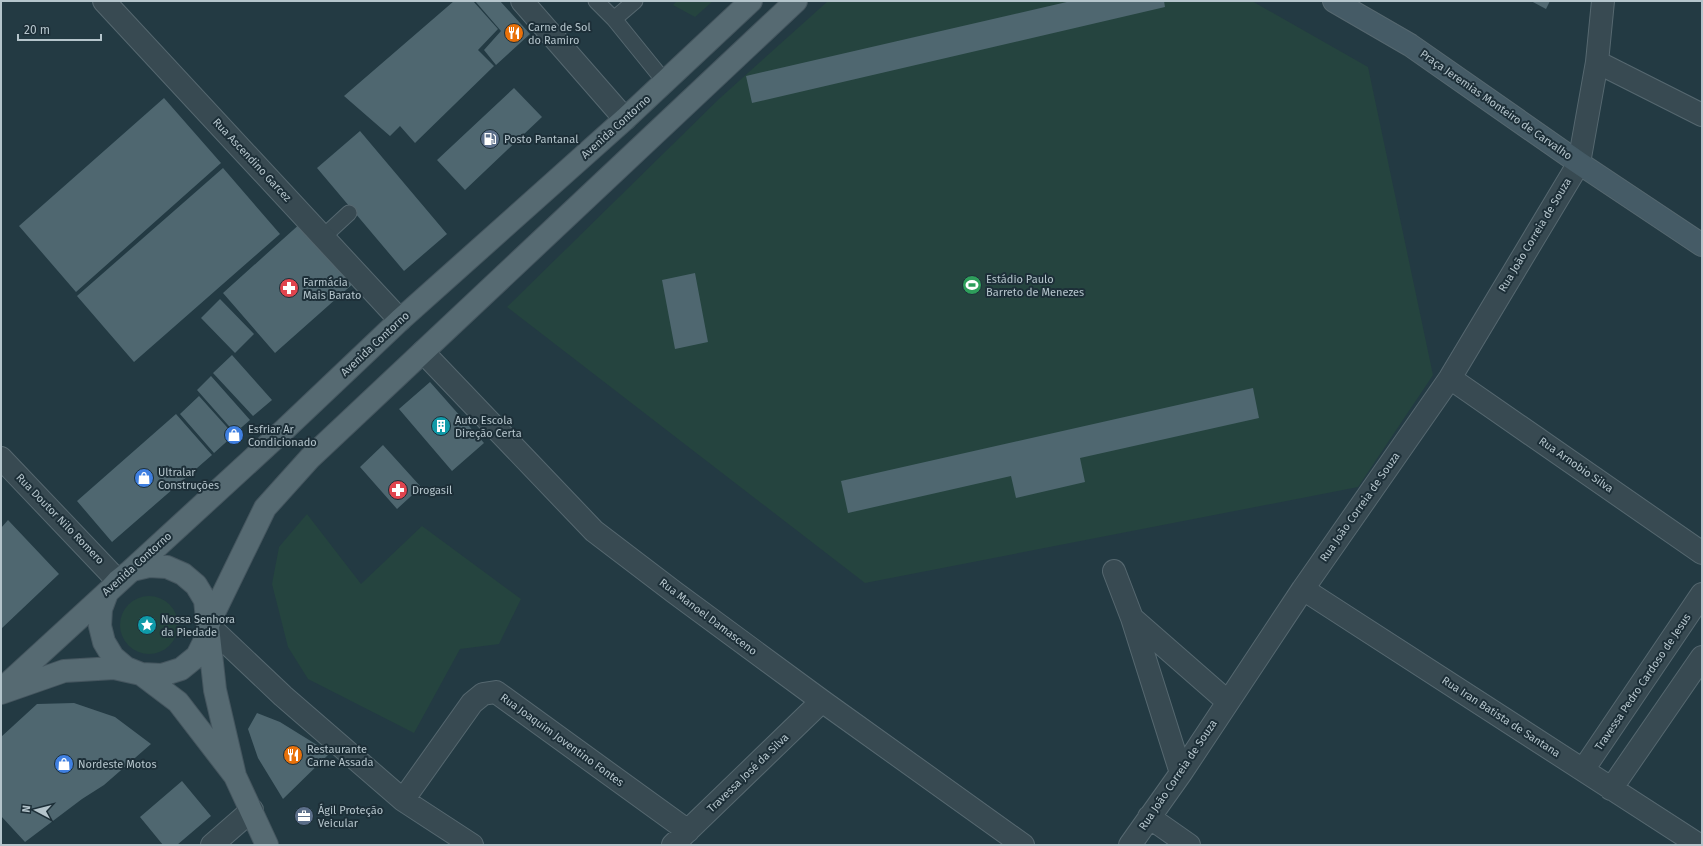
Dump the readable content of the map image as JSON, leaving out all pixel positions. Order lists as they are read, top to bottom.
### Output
{
  "streets": {
    "main road": ["Avenida Contorno"],
    "street": [
      "Praça Jeremias Monteiro de Carvalho",
      "Rua Ascendino Garcez",
      "Rua João Correia de Souza",
      "Rua Arnobio Silva",
      "Rua Doutor Nilo Romero",
      "Rua Manoel Damasceno",
      "Travessa Pedro Cardoso de Jesus",
      "Rua Iran Batista de Santana",
      "Rua Joaquim Joventino Fontes",
      "Travessa José da Silva"
    ]
  },
  "crossings": [
    ["Praça Jeremias Monteiro de Carvalho", "Rua João Correia de Souza"],
    ["Avenida Contorno", "Rua Ascendino Garcez"],
    ["Avenida Contorno", "Rua Doutor Nilo Romero"],
    ["Rua João Correia de Souza", "Rua Arnobio Silva"],
    ["Rua João Correia de Souza", "Rua Iran Batista de Santana"],
    ["Rua Manoel Damasceno", "Travessa José da Silva"],
    ["Travessa Pedro Cardoso de Jesus", "Rua Iran Batista de Santana"],
    ["Rua Joaquim Joventino Fontes", "Travessa José da Silva"]
  ],
  "places": {
    "restaurant": ["Carne de Sol do Ramiro", "Restaurante Carne Assada"],
    "fuel station": ["Posto Pantanal"],
    "sports": ["Estádio Paulo Barreto de Menezes"],
    "pharmacy": ["Farmácia Mais Barato", "Drogasil"],
    "building": ["Auto Escola Direção Certa"],
    "shop": ["Esfriar Ar Condicionado", "Ultralar Construções", "Nordeste Motos"],
    "place": ["Nossa Senhora da Piedade"],
    "office": ["Ágil Proteção Veicular"]
  },
  "scale_bar": "20 m",
  "north": "left"
}
